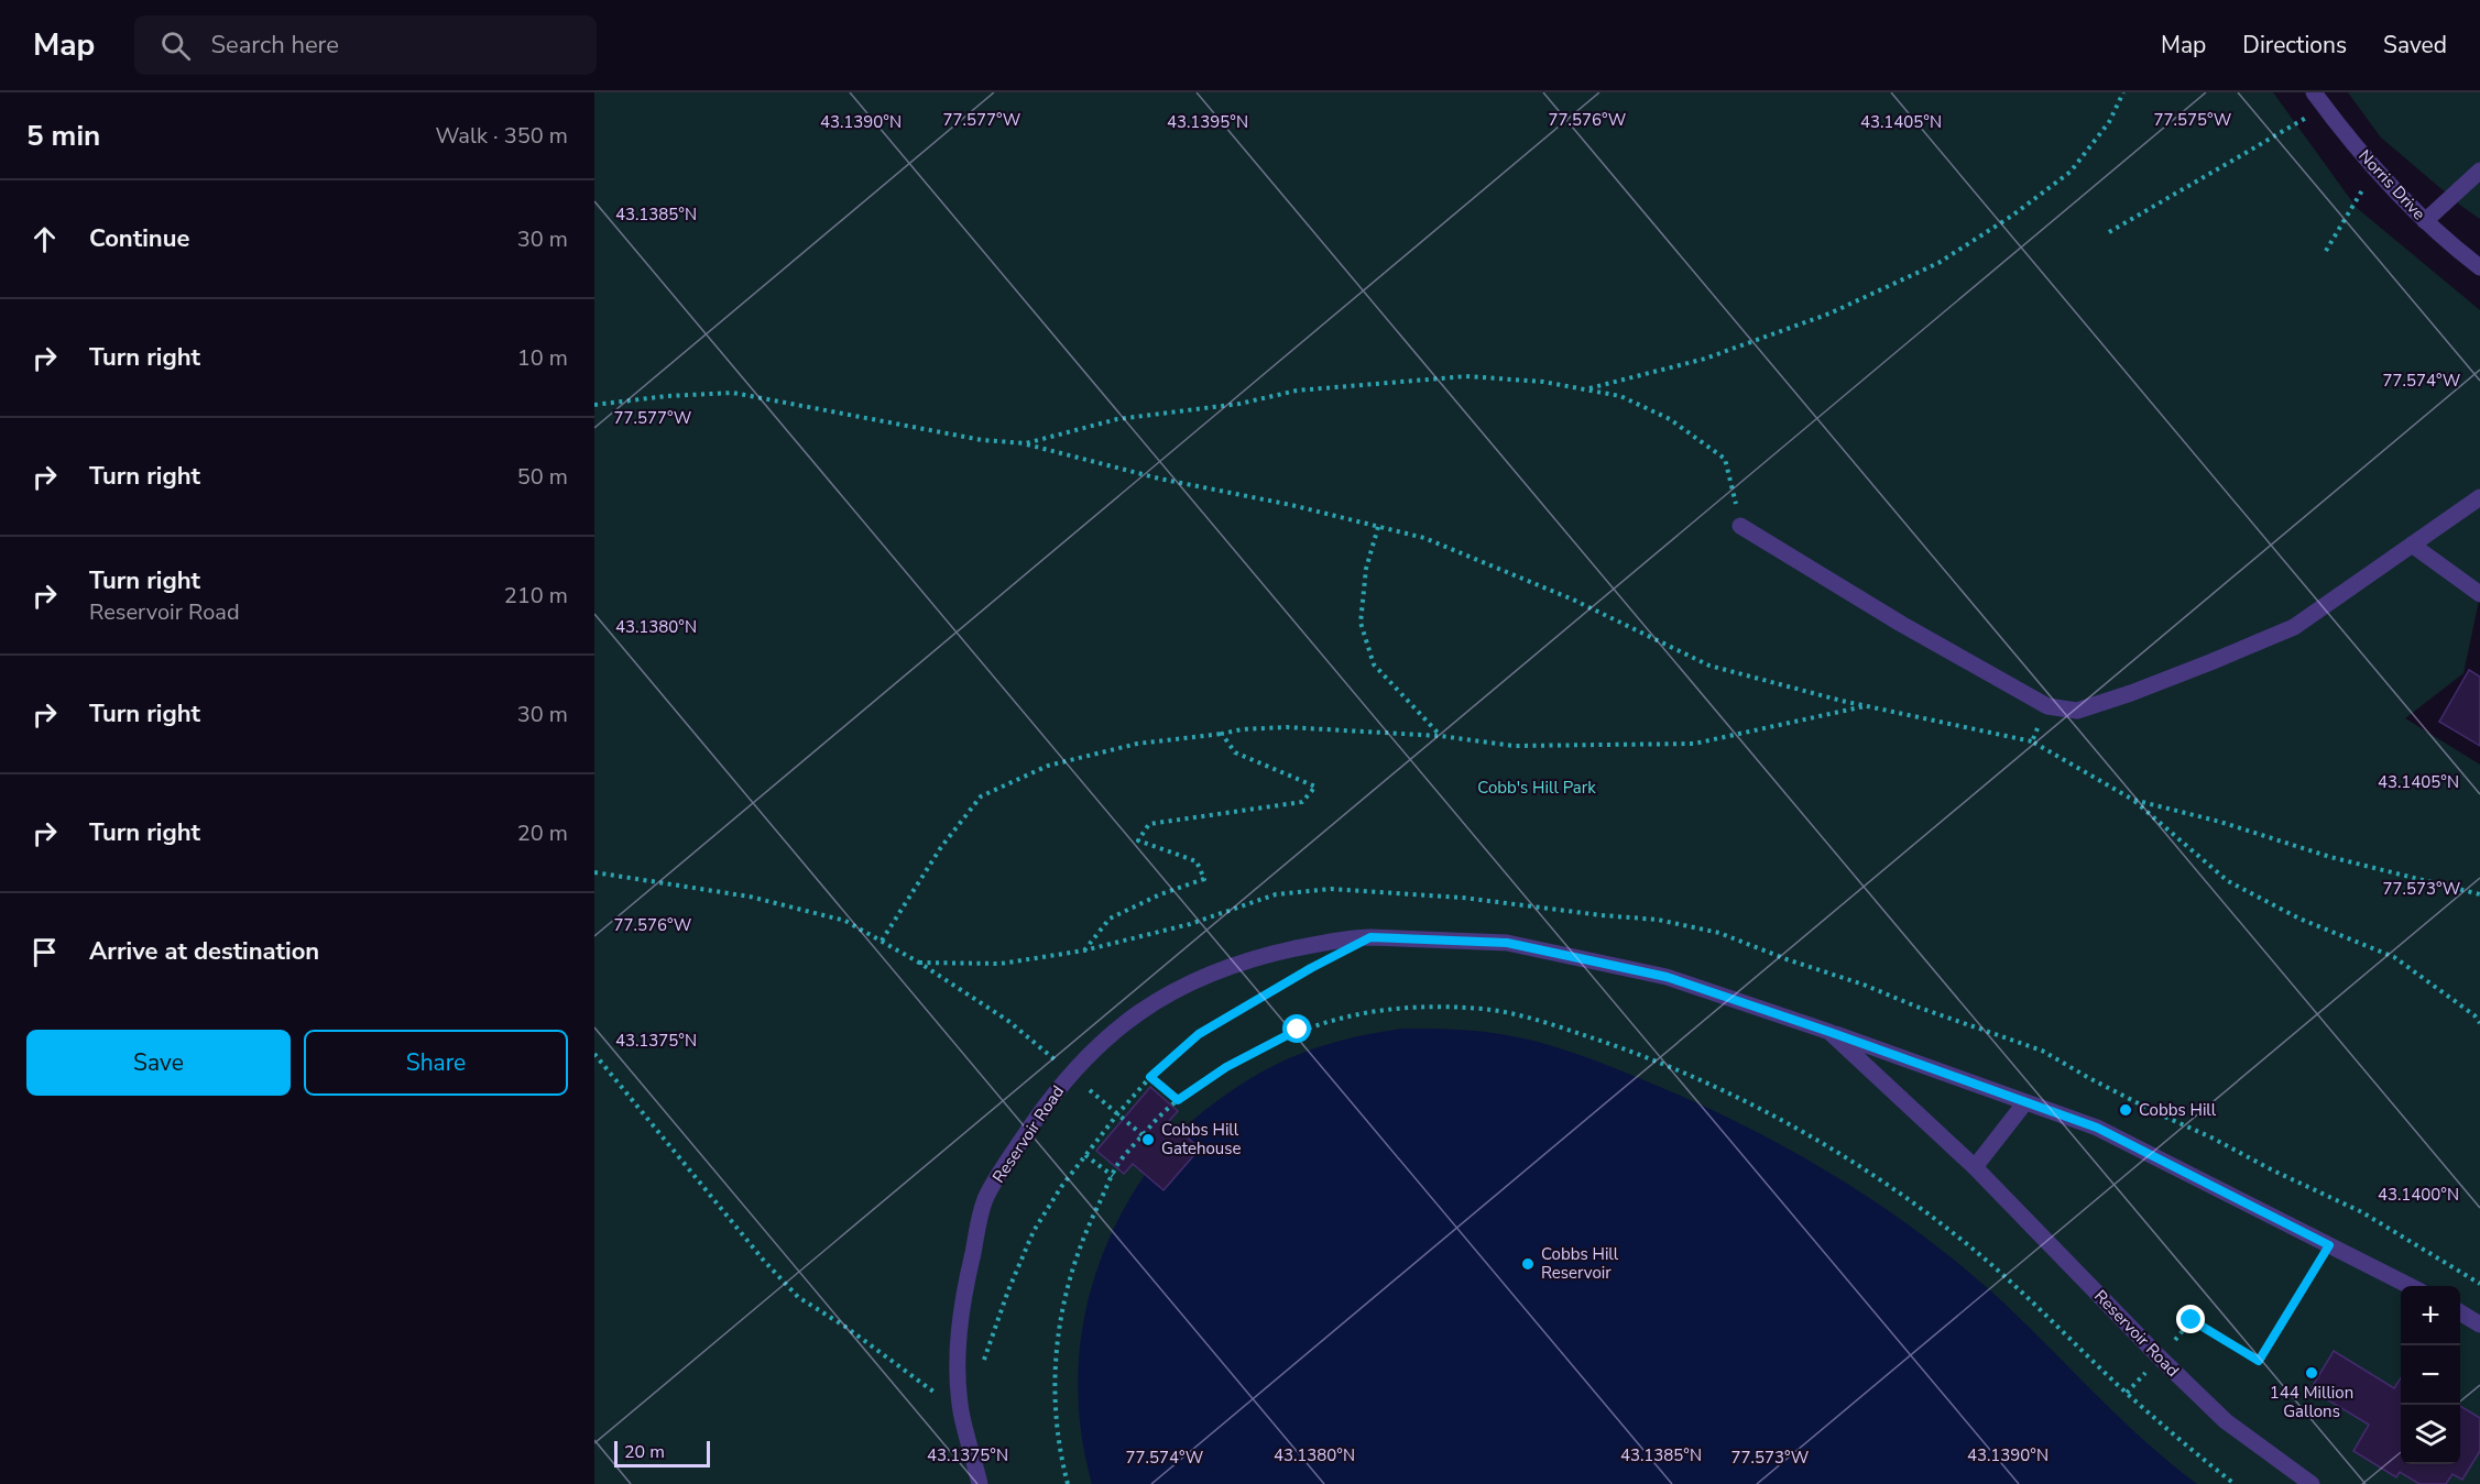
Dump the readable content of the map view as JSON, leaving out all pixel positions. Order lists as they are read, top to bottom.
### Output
{
  "streets": {
    "street": ["Norris Drive", "Reservoir Road"]
  },
  "parks": ["Cobb's Hill Park"],
  "places": [
    "Cobbs Hill",
    "Cobbs Hill Gatehouse",
    "Cobbs Hill Reservoir",
    "144 Million Gallons"
  ],
  "scale_bar": "20 m",
  "page": {
    "header": "Map",
    "search": "Search here",
    "nav": ["Map", "Directions", "Saved"],
    "heading": ["5 min", "Walk · 350 m"],
    "list": [
      ["Continue", "30 m"],
      ["Turn right", "10 m"],
      ["Turn right", "50 m"],
      ["Turn right", "Reservoir Road", "210 m"],
      ["Turn right", "30 m"],
      ["Turn right", "20 m"],
      "Arrive at destination"
    ],
    "buttons": ["Save", "Share"],
    "map_buttons": ["+", "−"],
    "scale": "20 m"
  },
  "coordinates": [
    "77.577°W",
    "77.576°W",
    "77.575°W",
    "43.1390°N",
    "43.1395°N",
    "43.1405°N",
    "43.1385°N",
    "77.574°W",
    "43.1380°N",
    "77.573°W",
    "43.1375°N",
    "43.1400°N"
  ]
}
